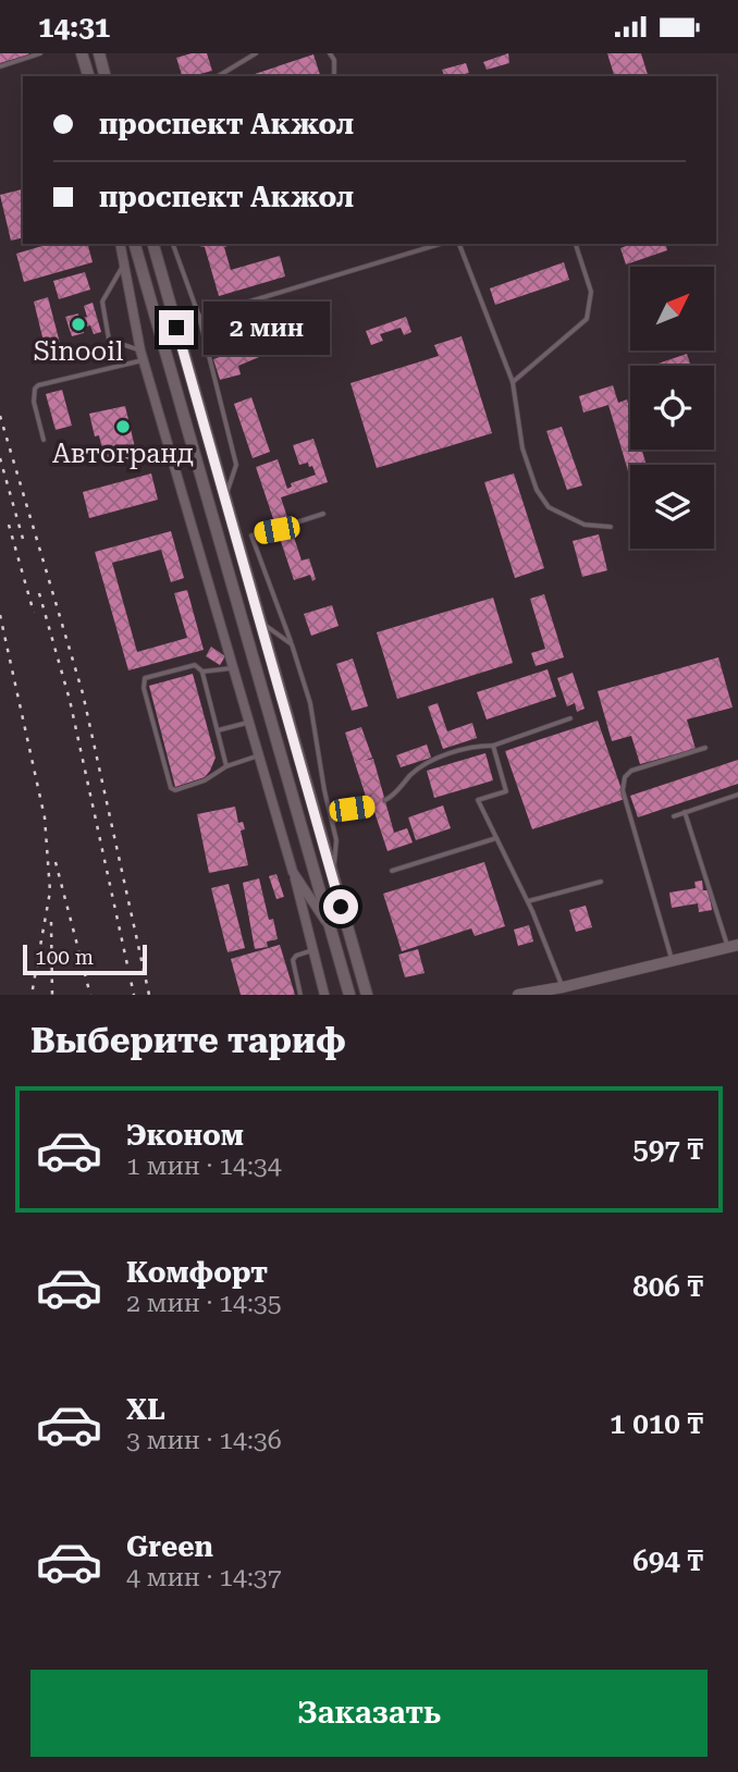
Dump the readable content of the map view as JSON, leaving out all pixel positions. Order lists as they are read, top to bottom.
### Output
{
  "places": ["Sinooil", "Автогранд"],
  "scale_bar": "100 m",
  "north": "top right",
  "page": {
    "status": "14:31",
    "banner": ["проспект Акжол", "проспект Акжол"],
    "bubble": "2 мин",
    "scale": "100 m",
    "heading": "Выберите тариф",
    "list": [
      {
        "name": "Эконом",
        "note": "1 мин · 14:34",
        "value": "597 ₸"
      },
      {
        "name": "Комфорт",
        "note": "2 мин · 14:35",
        "value": "806 ₸"
      },
      {
        "name": "XL",
        "note": "3 мин · 14:36",
        "value": "1 010 ₸"
      },
      {
        "name": "Green",
        "note": "4 мин · 14:37",
        "value": "694 ₸"
      }
    ],
    "buttons": "Заказать"
  }
}
